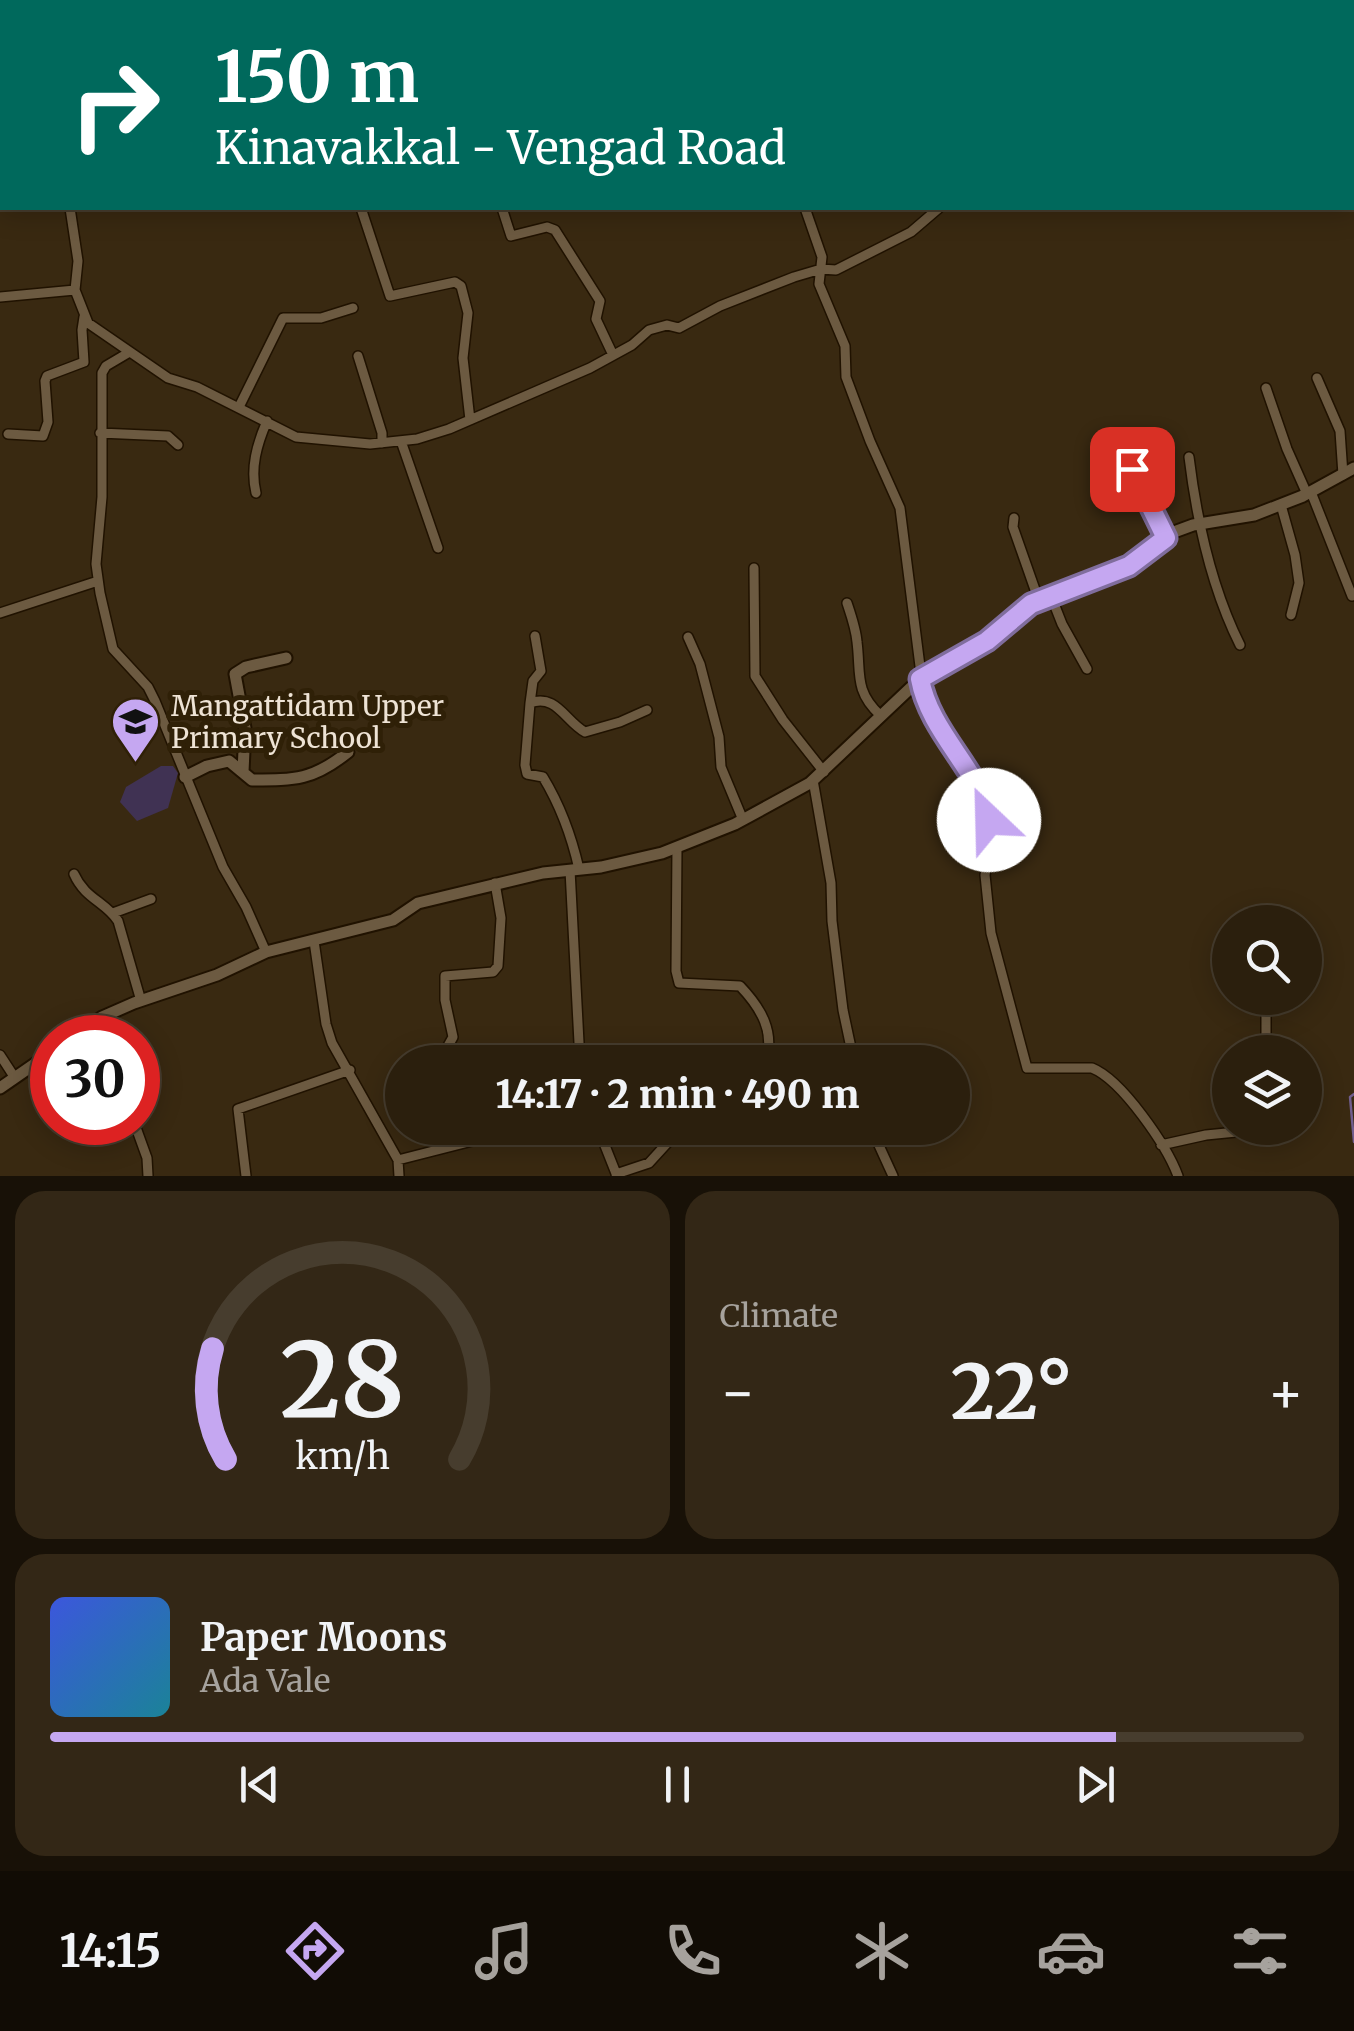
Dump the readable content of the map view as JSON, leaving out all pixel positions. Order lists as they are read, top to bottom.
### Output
{
  "places": {
    "school or university": ["Mangattidam Upper Primary School"]
  },
  "page": {
    "turn": ["150 m", "Kinavakkal - Vengad Road"],
    "limit": "30",
    "trip": "14:17 · 2 min · 490 m",
    "tile": "Climate",
    "heat": ["−", "22°", "+"],
    "song": ["Paper Moons", "Ada Vale"],
    "tabs": "14:15",
    "gauge": ["28", "km/h"]
  }
}
